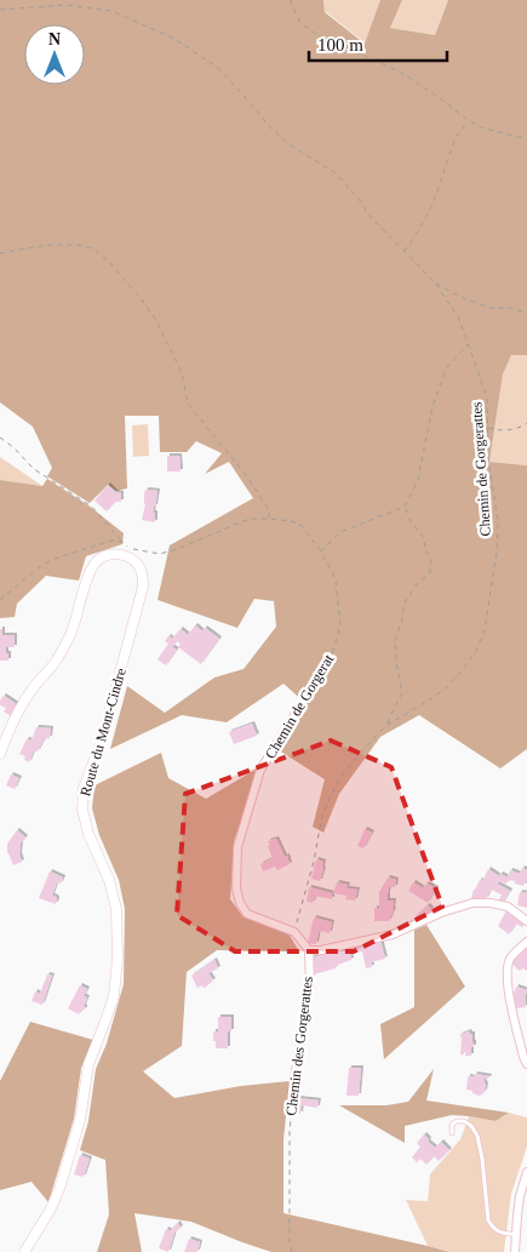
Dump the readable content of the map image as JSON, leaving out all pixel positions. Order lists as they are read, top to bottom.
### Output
{
  "streets": {
    "street": ["Chemin de Gorgerat", "Route du Mont-Cindre", "Chemin des Gorgerattes"],
    "path": ["Chemin de Gorgerattes"]
  },
  "scale_bar": "100 m",
  "north": "top"
}
